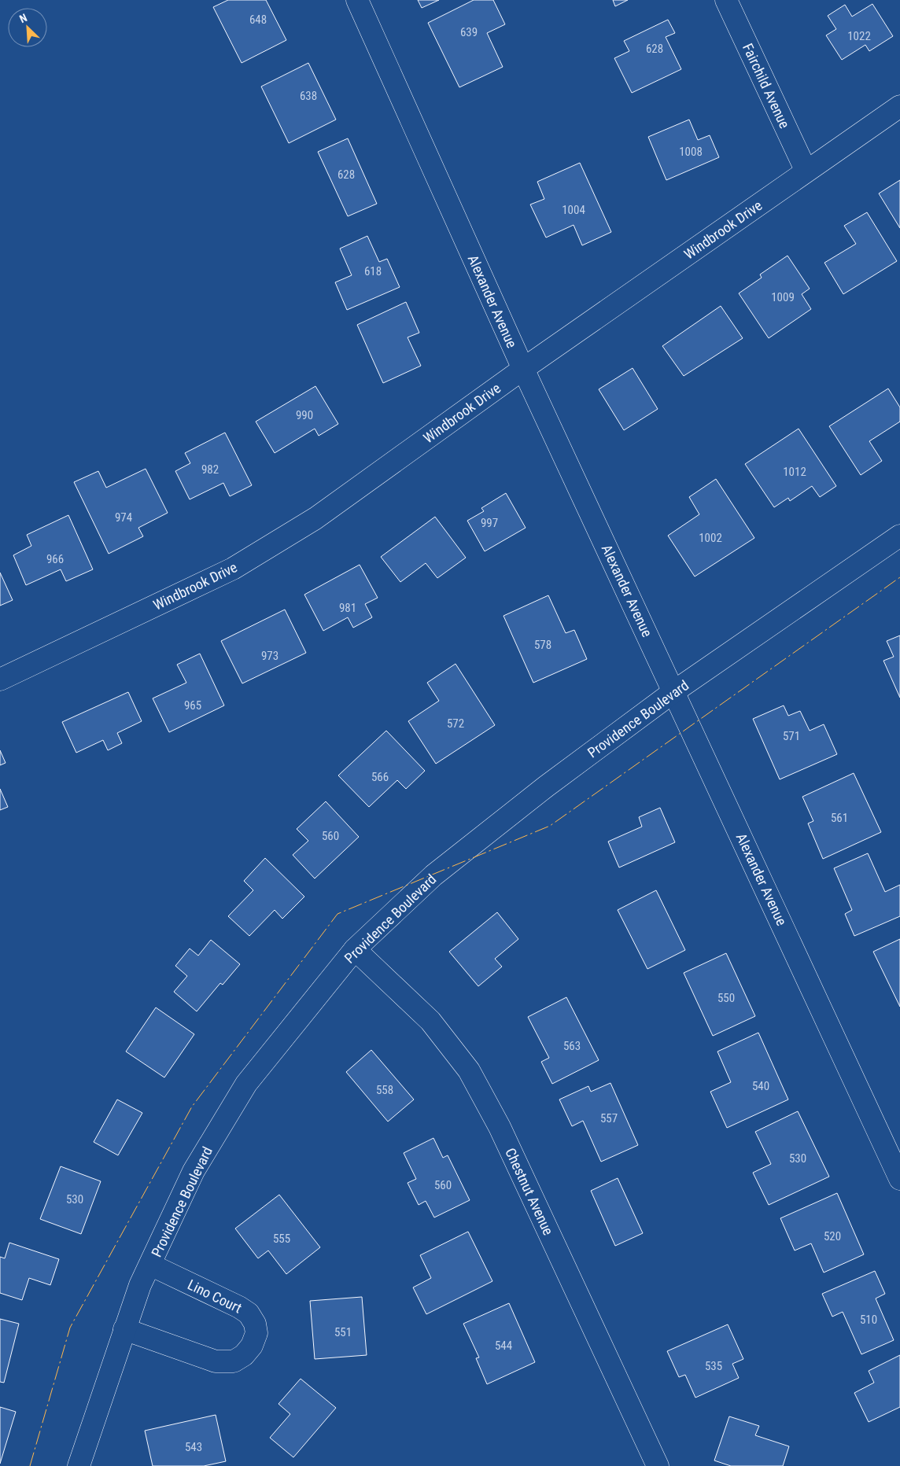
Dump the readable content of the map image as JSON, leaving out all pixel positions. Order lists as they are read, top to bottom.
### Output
{
  "streets": {
    "street": [
      "Fairchild Avenue",
      "Windbrook Drive",
      "Alexander Avenue",
      "Providence Boulevard",
      "Chestnut Avenue",
      "Lino Court"
    ]
  },
  "crossings": [
    ["Fairchild Avenue", "Windbrook Drive"],
    ["Windbrook Drive", "Alexander Avenue"],
    ["Alexander Avenue", "Providence Boulevard"],
    ["Providence Boulevard", "Chestnut Avenue"],
    ["Providence Boulevard", "Lino Court"]
  ],
  "house_numbers": [
    "648",
    "639",
    "1022",
    "628",
    "638",
    "1008",
    "628",
    "1004",
    "618",
    "1009",
    "990",
    "982",
    "1012",
    "974",
    "997",
    "1002",
    "966",
    "981",
    "578",
    "973",
    "965",
    "572",
    "571",
    "566",
    "561",
    "560",
    "550",
    "563",
    "540",
    "558",
    "557",
    "530",
    "560",
    "530",
    "520",
    "555",
    "510",
    "551",
    "544",
    "535",
    "543"
  ],
  "north": "top left"
}
